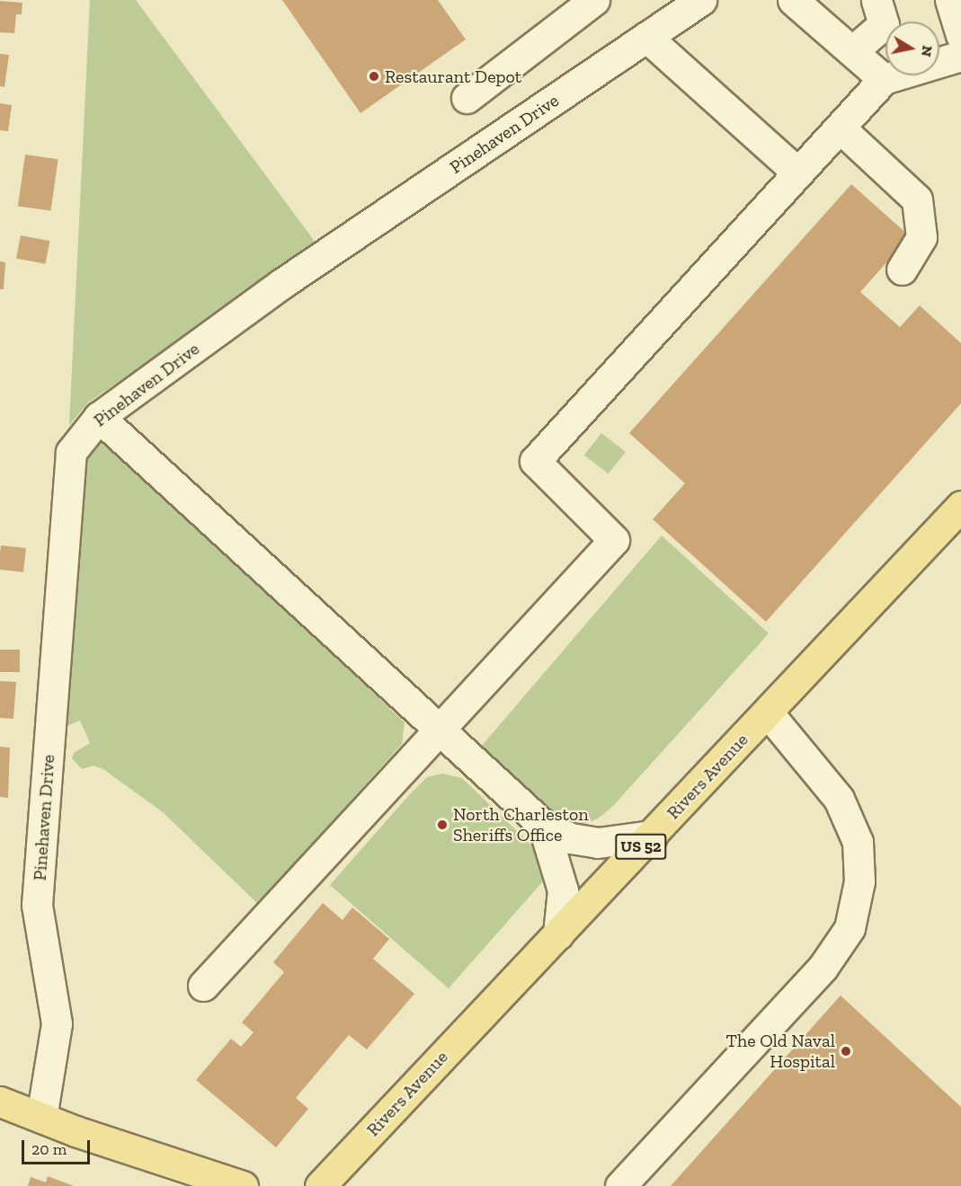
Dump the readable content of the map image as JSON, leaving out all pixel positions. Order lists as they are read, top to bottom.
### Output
{
  "streets": {
    "main road": ["Rivers Avenue", "US 52"],
    "street": ["Pinehaven Drive"]
  },
  "places": ["Restaurant Depot", "North Charleston Sheriffs Office", "The Old Naval Hospital"],
  "scale_bar": "20 m",
  "north": "right"
}
